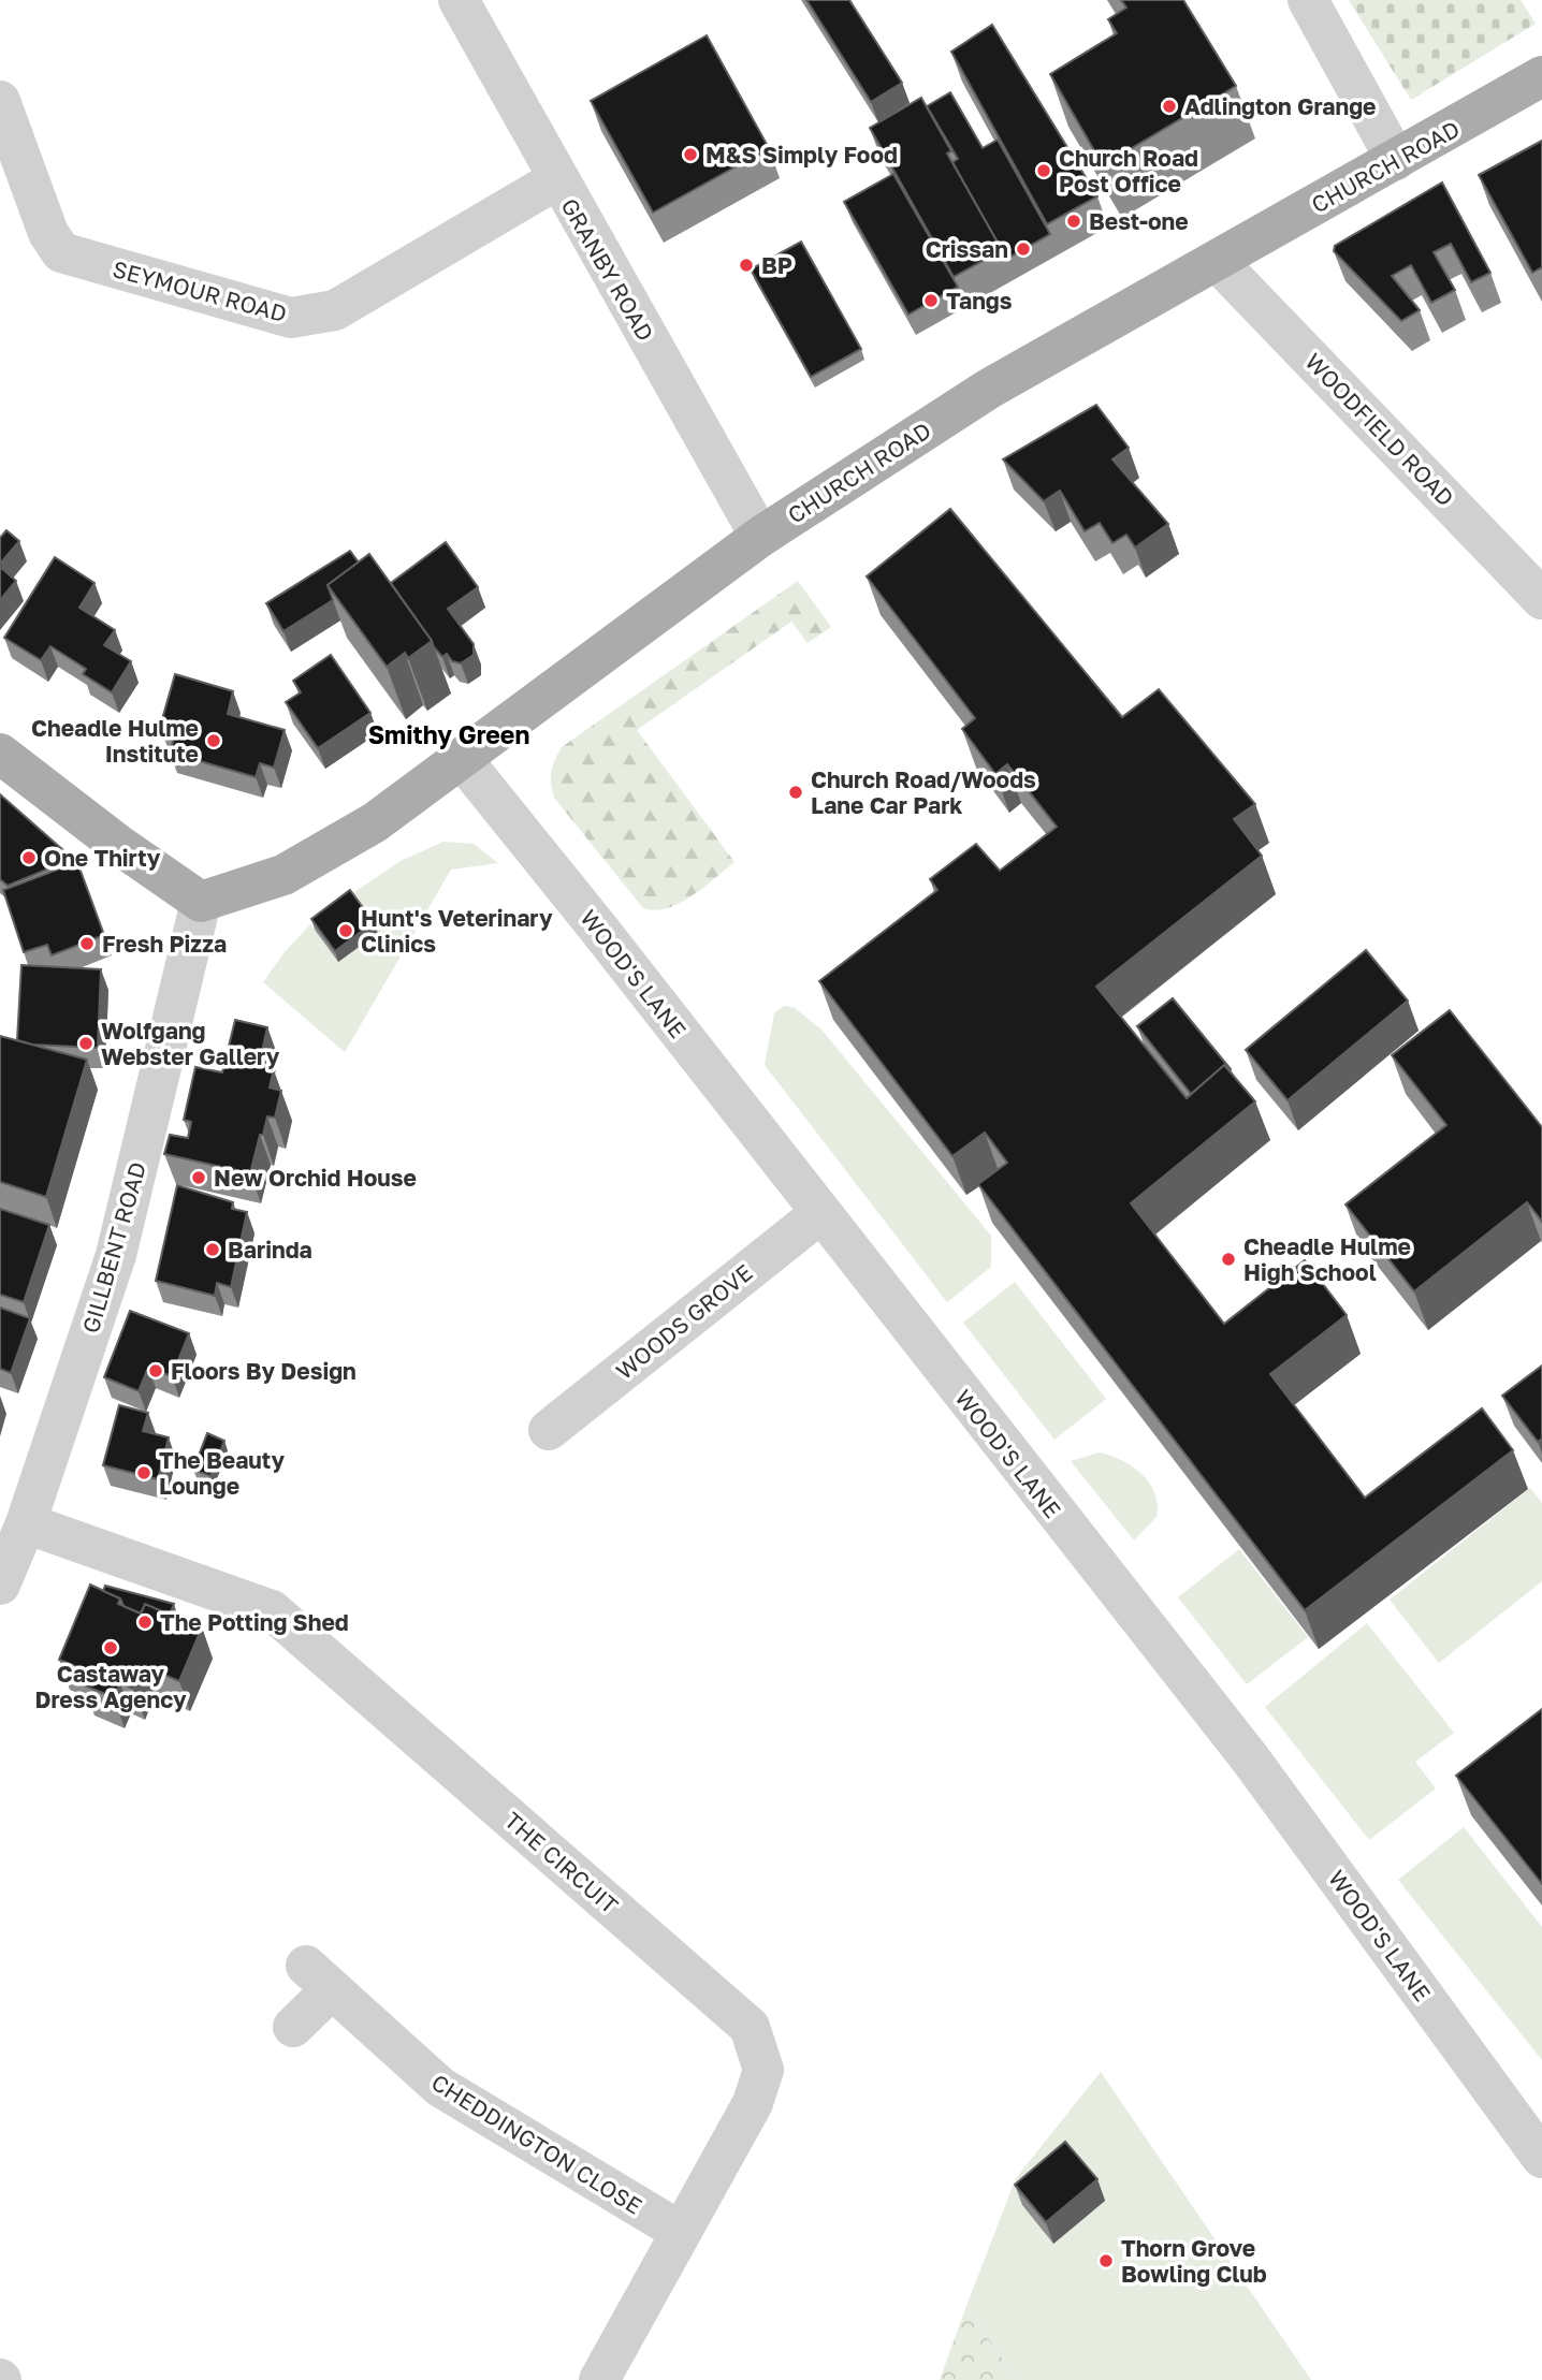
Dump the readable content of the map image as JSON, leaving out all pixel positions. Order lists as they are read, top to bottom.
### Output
{
  "streets": {
    "main road": ["CHURCH ROAD"],
    "street": [
      "GRANBY ROAD",
      "SEYMOUR ROAD",
      "WOODFIELD ROAD",
      "WOOD'S LANE",
      "GILLBENT ROAD",
      "WOODS GROVE",
      "THE CIRCUIT",
      "CHEDDINGTON CLOSE"
    ]
  },
  "crossings": [
    ["CHURCH ROAD", "GRANBY ROAD"],
    ["CHURCH ROAD", "WOODFIELD ROAD"],
    ["CHURCH ROAD", "WOOD'S LANE"],
    ["CHURCH ROAD", "GILLBENT ROAD"],
    ["GRANBY ROAD", "SEYMOUR ROAD"],
    ["WOOD'S LANE", "WOODS GROVE"],
    ["GILLBENT ROAD", "THE CIRCUIT"],
    ["THE CIRCUIT", "CHEDDINGTON CLOSE"]
  ],
  "districts": ["Smithy Green"],
  "places": [
    "Adlington Grange",
    "M&S Simply Food",
    "Church Road Post Office",
    "Best-one",
    "Crissan",
    "BP",
    "Tangs",
    "Cheadle Hulme Institute",
    "Church Road/Woods Lane Car Park",
    "One Thirty",
    "Hunt's Veterinary Clinics",
    "Fresh Pizza",
    "Wolfgang Webster Gallery",
    "New Orchid House",
    "Barinda",
    "Cheadle Hulme High School",
    "Floors By Design",
    "The Beauty Lounge",
    "The Potting Shed",
    "Castaway Dress Agency",
    "Thorn Grove Bowling Club"
  ]
}
